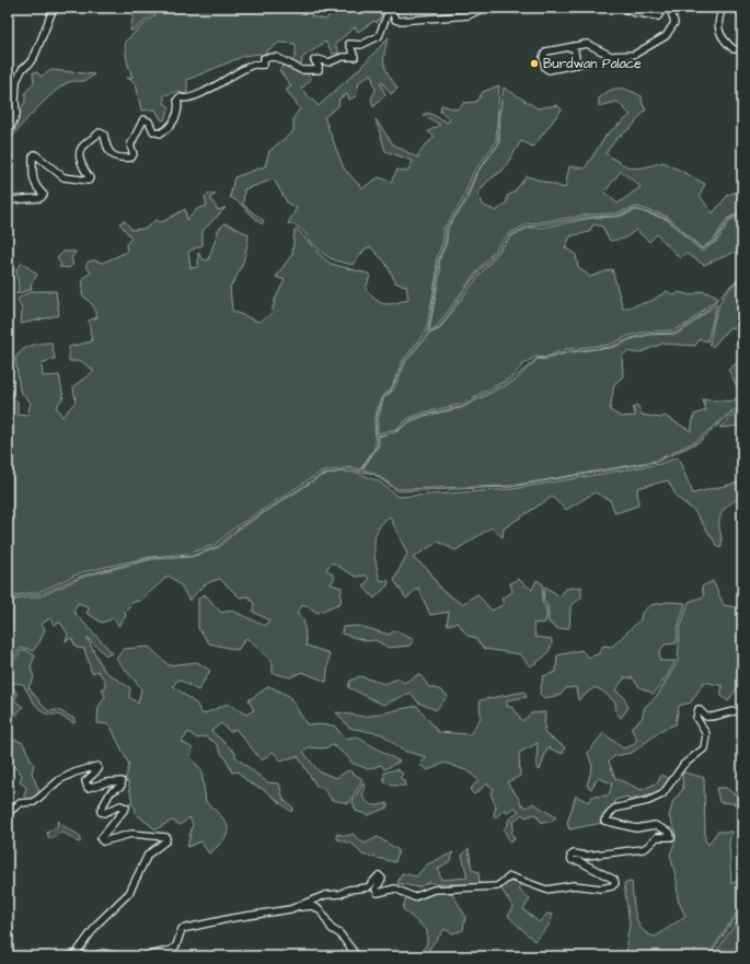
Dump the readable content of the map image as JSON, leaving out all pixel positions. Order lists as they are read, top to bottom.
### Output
{
  "places": ["Burdwan Palace"]
}
